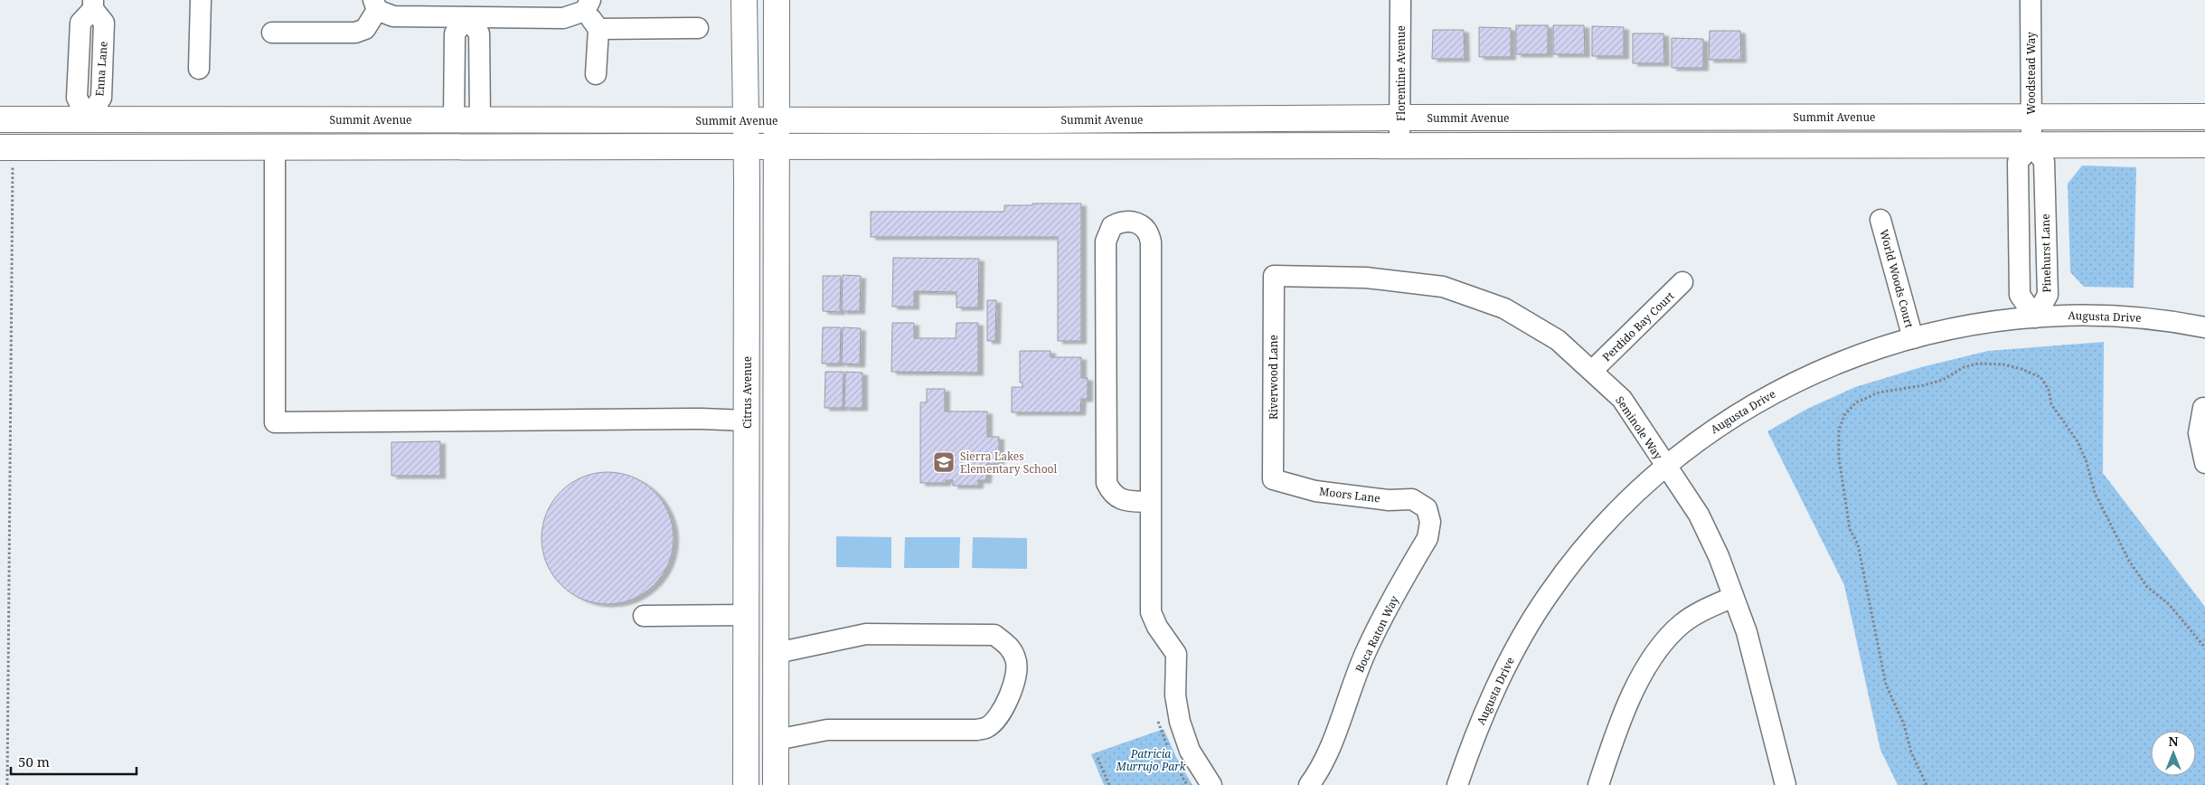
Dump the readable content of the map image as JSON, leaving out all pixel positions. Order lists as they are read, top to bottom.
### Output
{
  "streets": {
    "main road": ["Summit Avenue", "Citrus Avenue"],
    "street": [
      "Enna Lane",
      "Florentine Avenue",
      "Woodstead Way",
      "Pinehurst Lane",
      "World Woods Court",
      "Augusta Drive",
      "Perdido Bay Court",
      "Riverwood Lane",
      "Seminole Way",
      "Moors Lane",
      "Boca Raton Way"
    ]
  },
  "crossings": [
    ["Enna Lane", "Summit Avenue"],
    ["Florentine Avenue", "Summit Avenue"],
    ["Woodstead Way", "Summit Avenue"],
    ["Woodstead Way", "Pinehurst Lane"],
    ["Summit Avenue", "Citrus Avenue"],
    ["Pinehurst Lane", "Augusta Drive"],
    ["World Woods Court", "Augusta Drive"],
    ["Augusta Drive", "Seminole Way"],
    ["Perdido Bay Court", "Seminole Way"],
    ["Riverwood Lane", "Seminole Way"],
    ["Riverwood Lane", "Moors Lane"],
    ["Moors Lane", "Boca Raton Way"]
  ],
  "parks": ["Patricia Murrujo Park"],
  "places": {
    "school or university": ["Sierra Lakes Elementary School"]
  },
  "scale_bar": "50 m",
  "north": "top"
}
